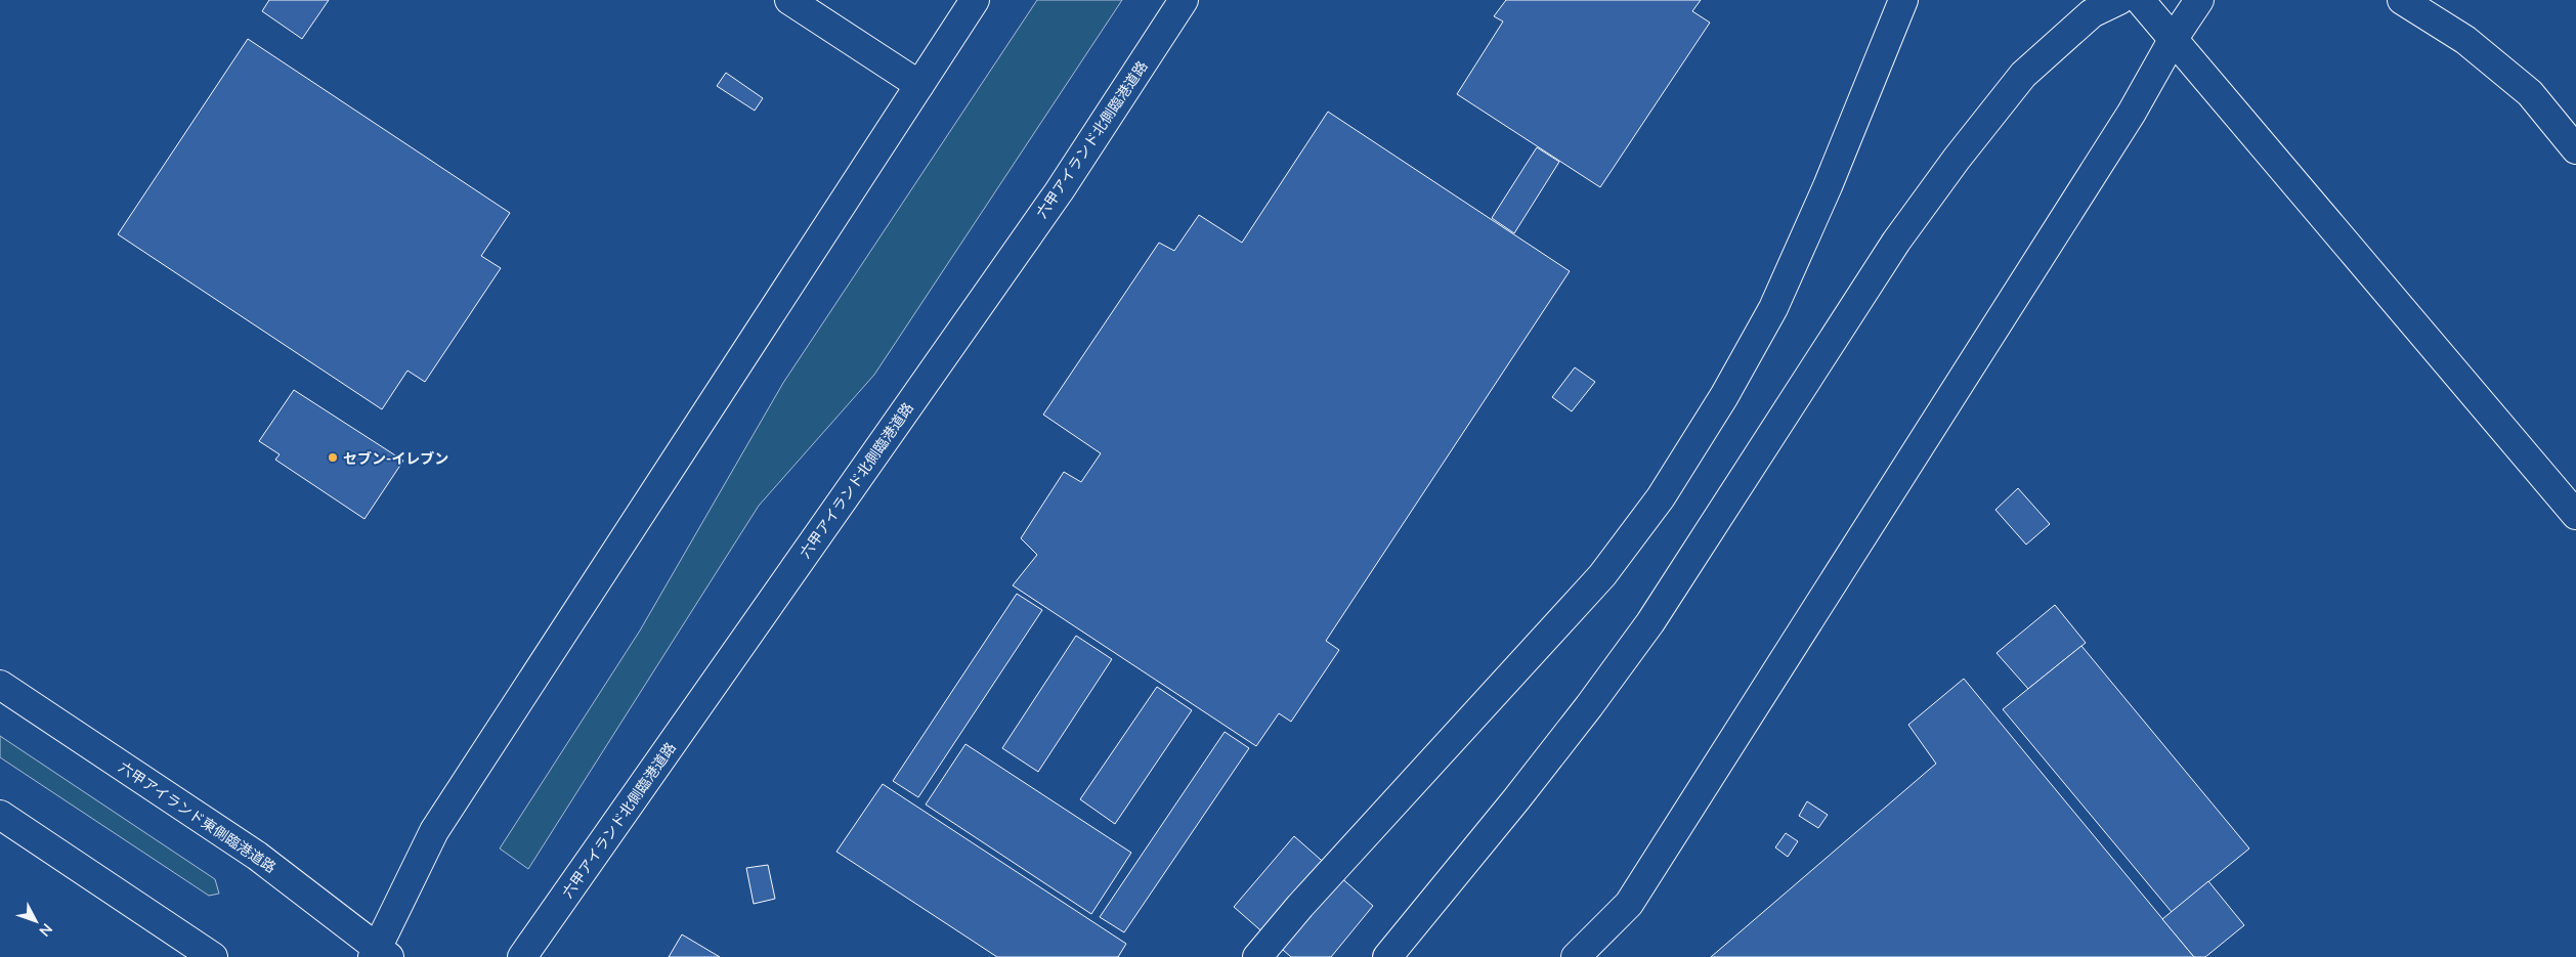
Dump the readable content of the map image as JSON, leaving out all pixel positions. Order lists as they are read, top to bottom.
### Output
{
  "streets": {
    "main road": ["六甲アイランド北側臨港道路", "六甲アイランド東側臨港道路"]
  },
  "places": ["セブン-イレブン"],
  "north": "bottom right"
}
